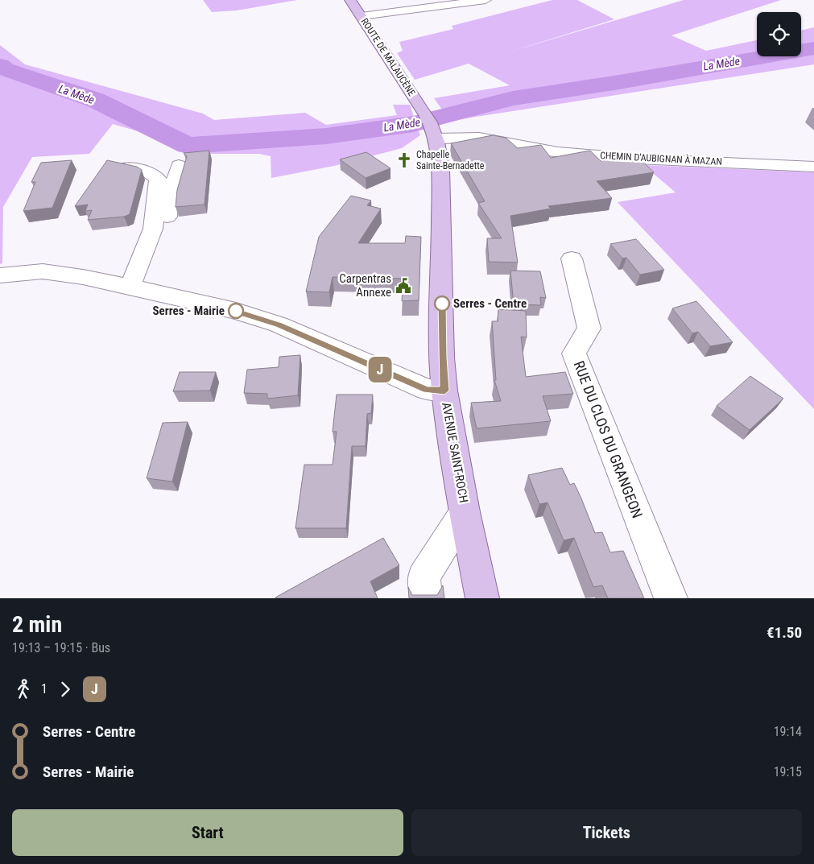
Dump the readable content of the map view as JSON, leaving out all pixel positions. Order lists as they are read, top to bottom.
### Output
{
  "streets": {
    "main road": ["ROUTE DE MALAUCÈNE", "AVENUE SAINT-ROCH"],
    "street": ["CHEMIN D'AUBIGNAN À MAZAN", "RUE DU CLOS DU GRANGEON"]
  },
  "crossings": [
    ["ROUTE DE MALAUCÈNE", "CHEMIN D'AUBIGNAN À MAZAN"],
    ["ROUTE DE MALAUCÈNE", "AVENUE SAINT-ROCH"],
    ["CHEMIN D'AUBIGNAN À MAZAN", "AVENUE SAINT-ROCH"]
  ],
  "water": ["La Mède"],
  "places": {
    "church": ["Chapelle Sainte-Bernadette"],
    "public building": ["Carpentras Annexe"],
    "other": ["Serres - Centre", "Serres - Mairie"]
  },
  "lines": ["bus line J"],
  "page": {
    "on_map": "J",
    "heading": ["2 min", "19:13 – 19:15 · Bus", "€1.50"],
    "legs": ["1", "J"],
    "list": [
      {
        "name": "Serres - Centre",
        "value": "19:14"
      },
      {
        "name": "Serres - Mairie",
        "value": "19:15"
      }
    ],
    "buttons": ["Start", "Tickets"]
  }
}
